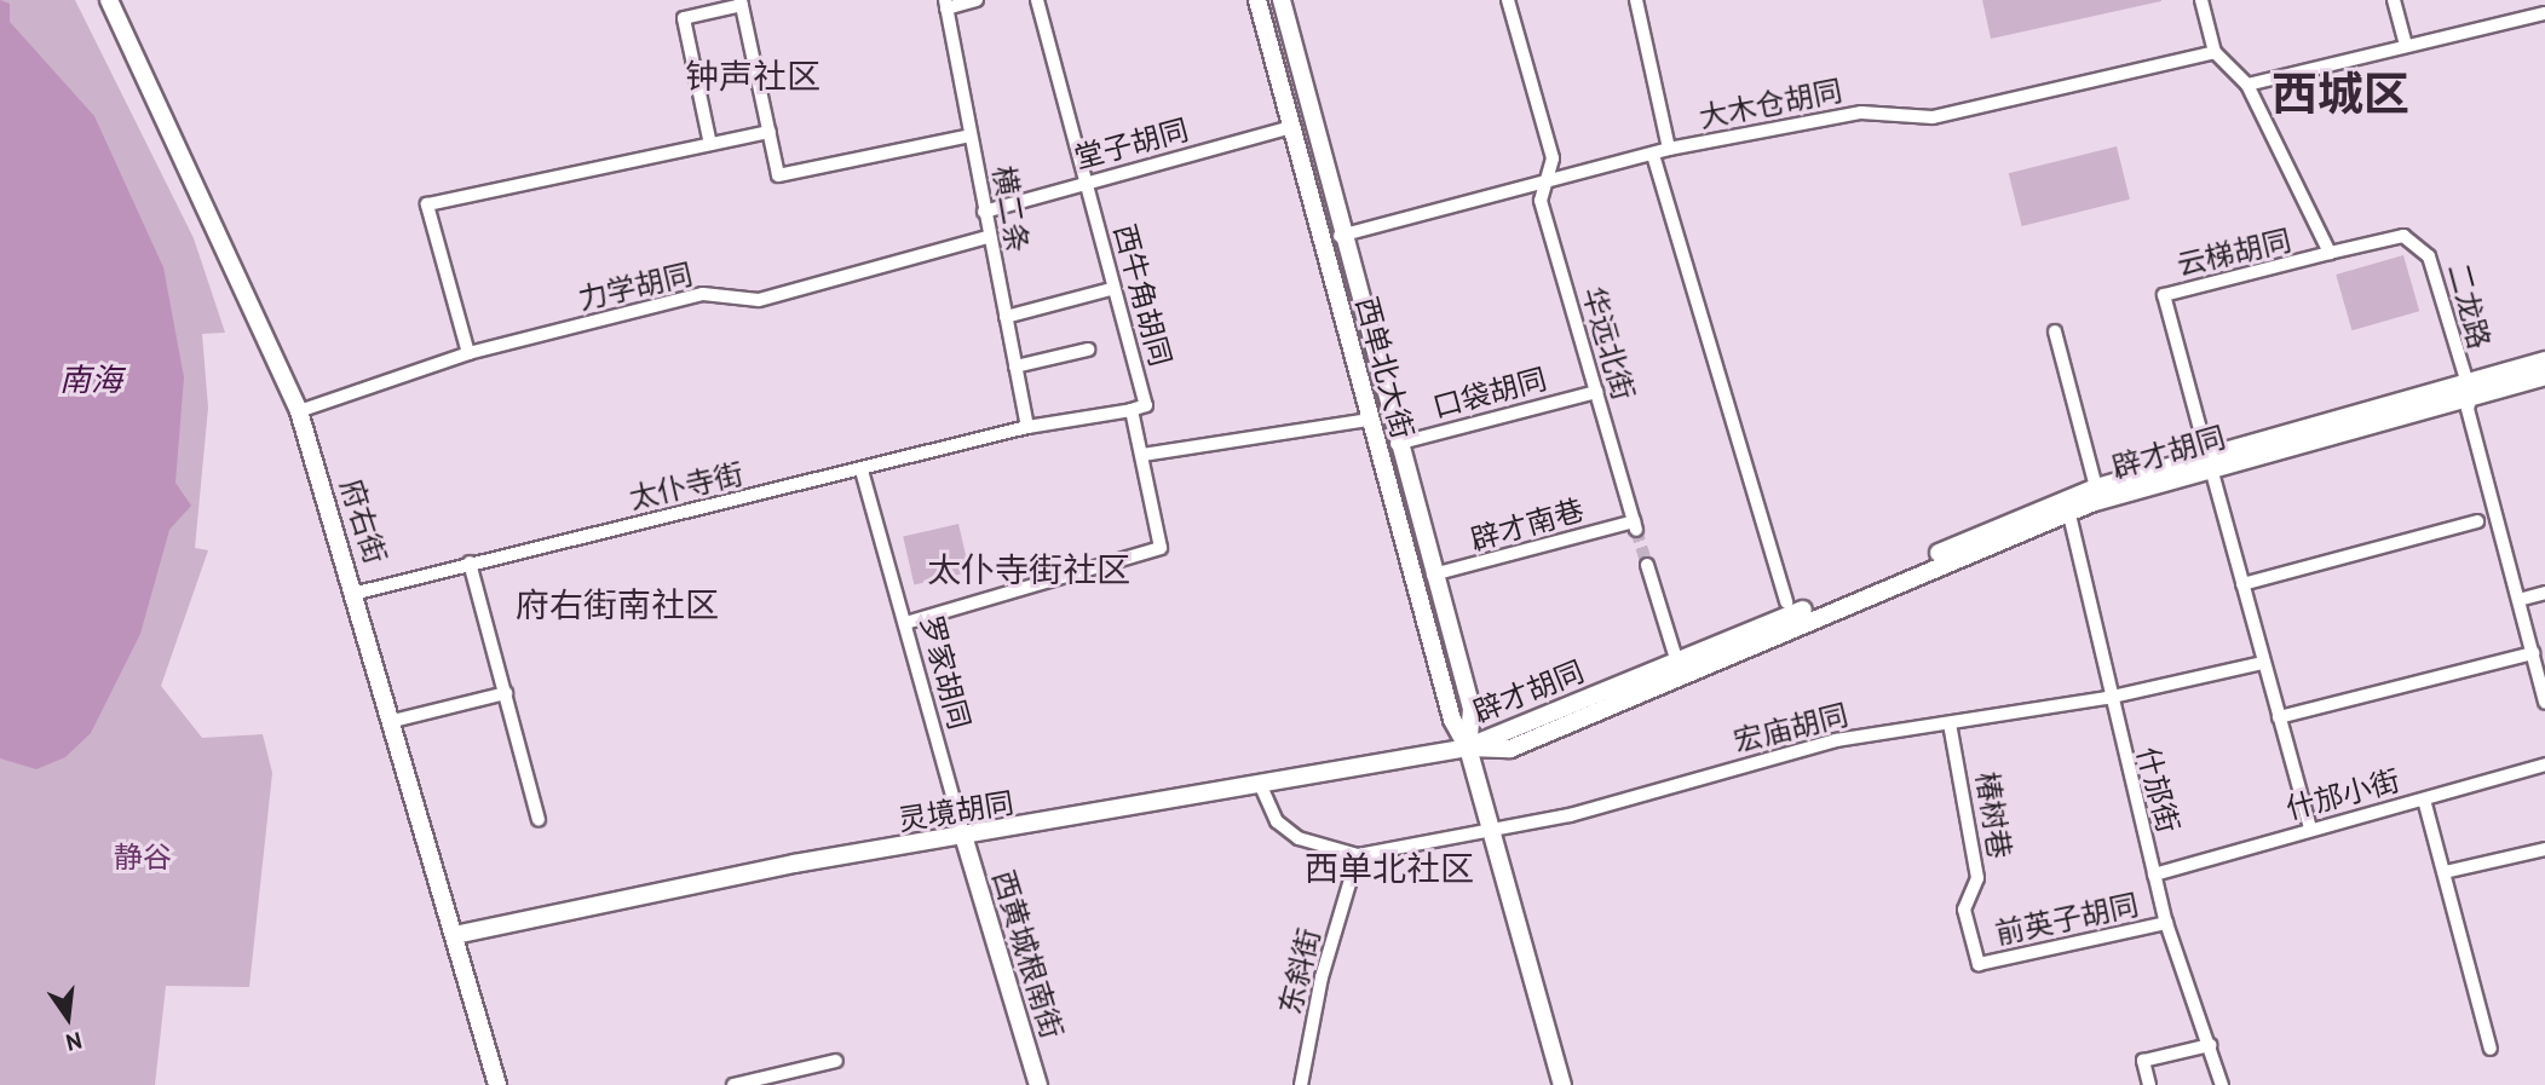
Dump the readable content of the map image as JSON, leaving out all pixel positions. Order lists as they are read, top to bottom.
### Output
{
  "streets": {
    "main road": [
      "西单北大街",
      "辟才胡同",
      "府右街",
      "灵境胡同",
      "西黄城根南街"
    ],
    "street": [
      "大木仓胡同",
      "堂子胡同",
      "横二条",
      "云梯胡同",
      "力学胡同",
      "西牛角胡同",
      "二龙路",
      "华远北街",
      "口袋胡同",
      "太仆寺街",
      "辟才南巷",
      "罗家胡同",
      "宏庙胡同",
      "什邡街",
      "什邡小街",
      "椿树巷",
      "前英子胡同",
      "东斜街"
    ]
  },
  "crossings": [
    ["大木仓胡同", "华远北街"],
    ["大木仓胡同", "西单北大街"],
    ["堂子胡同", "横二条"],
    ["堂子胡同", "西牛角胡同"],
    ["堂子胡同", "西单北大街"],
    ["横二条", "力学胡同"],
    ["横二条", "太仆寺街"],
    ["云梯胡同", "二龙路"],
    ["云梯胡同", "辟才胡同"],
    ["力学胡同", "府右街"],
    ["西牛角胡同", "太仆寺街"],
    ["二龙路", "辟才胡同"],
    ["华远北街", "口袋胡同"],
    ["华远北街", "辟才南巷"],
    ["西单北大街", "口袋胡同"],
    ["西单北大街", "辟才胡同"],
    ["西单北大街", "辟才南巷"],
    ["西单北大街", "宏庙胡同"],
    ["西单北大街", "灵境胡同"],
    ["辟才胡同", "什邡街"],
    ["辟才胡同", "灵境胡同"],
    ["太仆寺街", "府右街"],
    ["太仆寺街", "罗家胡同"],
    ["府右街", "灵境胡同"],
    ["罗家胡同", "灵境胡同"],
    ["罗家胡同", "西黄城根南街"],
    ["宏庙胡同", "什邡街"],
    ["宏庙胡同", "椿树巷"],
    ["什邡街", "什邡小街"],
    ["什邡街", "前英子胡同"],
    ["灵境胡同", "西黄城根南街"],
    ["椿树巷", "前英子胡同"]
  ],
  "districts": [
    "钟声社区",
    "西城区",
    "太仆寺街社区",
    "府右街南社区",
    "西单北社区"
  ],
  "water": ["南海"],
  "parks": ["静谷"],
  "north": "bottom"
}
